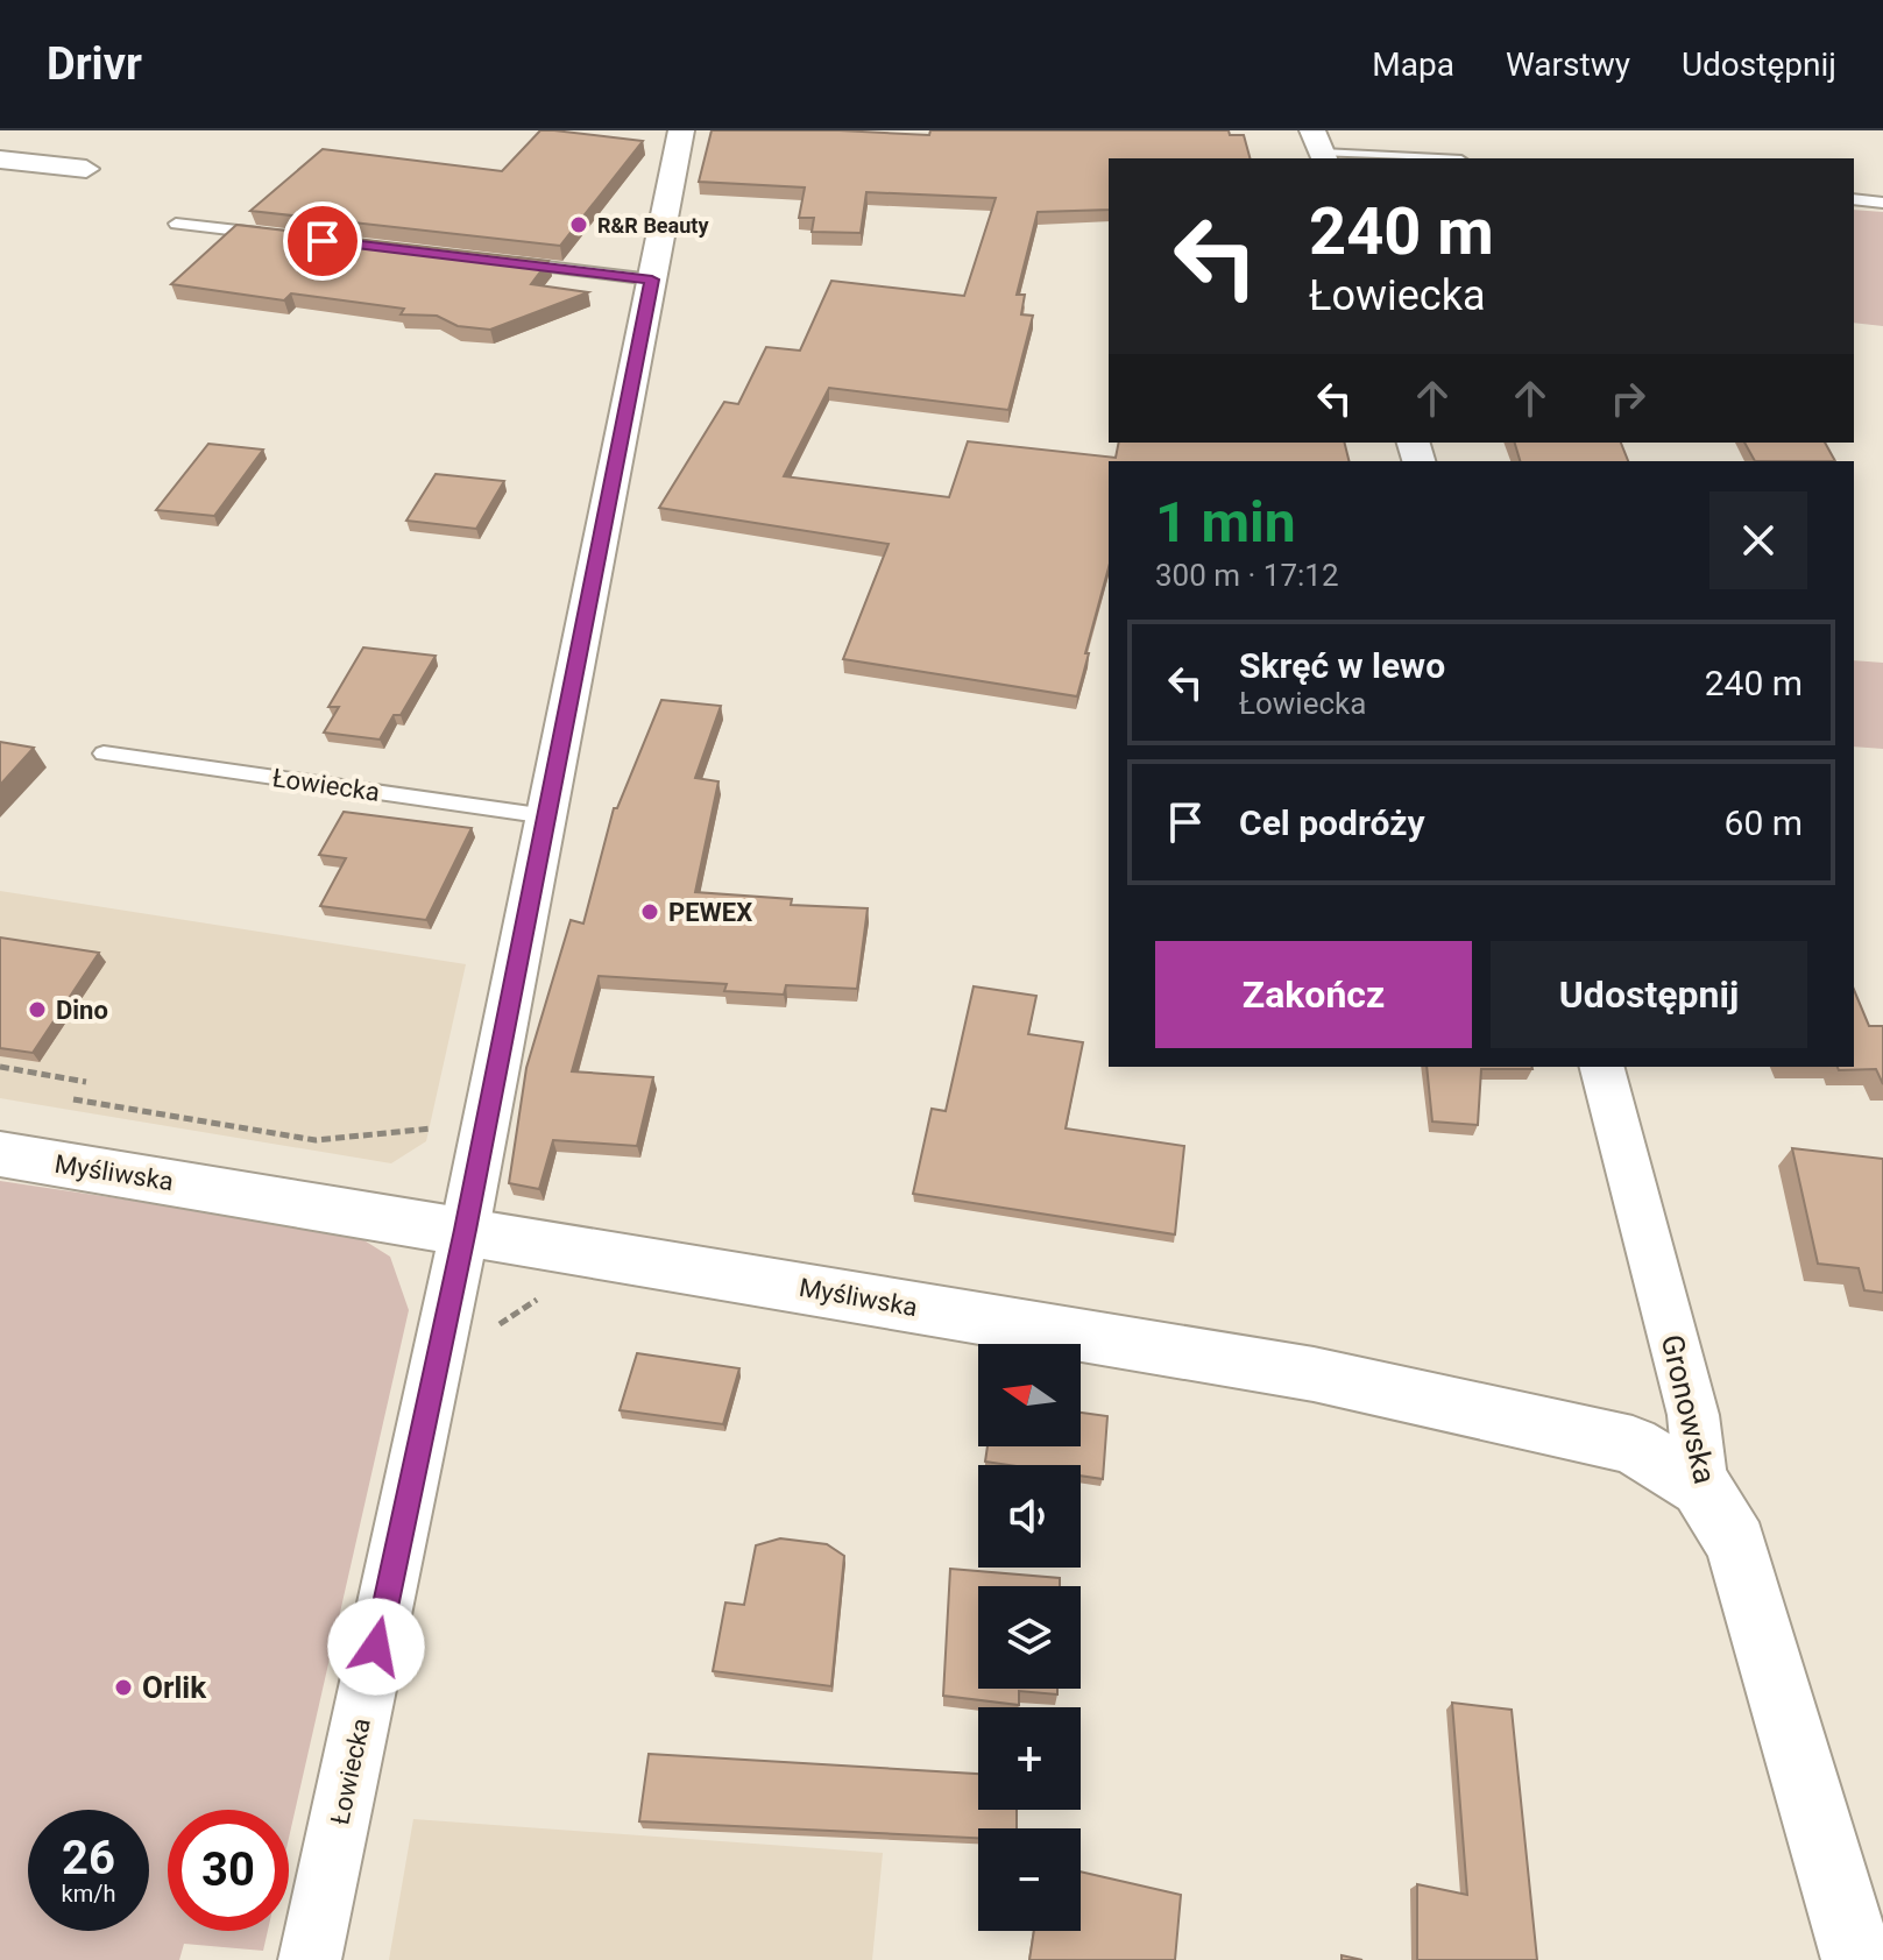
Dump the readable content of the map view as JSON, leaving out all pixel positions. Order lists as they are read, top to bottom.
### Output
{
  "streets": {
    "street": ["Łowiecka", "Myśliwska", "Gronowska"]
  },
  "crossings": [
    ["Łowiecka", "Myśliwska"],
    ["Myśliwska", "Gronowska"]
  ],
  "places": [
    "R&R Beauty",
    "PEWEX",
    "Dino",
    "Orlik"
  ],
  "north": "left",
  "page": {
    "header": "Drivr",
    "nav": ["Mapa", "Warstwy", "Udostępnij"],
    "turn": ["240 m", "Łowiecka"],
    "heading": ["1 min", "300 m · 17:12"],
    "list": [
      {
        "name": "Skręć w lewo",
        "note": "Łowiecka",
        "value": "240 m"
      },
      {
        "name": "Cel podróży",
        "value": "60 m"
      }
    ],
    "buttons": ["Zakończ", "Udostępnij"],
    "map_buttons": ["+", "−"],
    "speed": "26 km/h",
    "limit": "30"
  }
}
